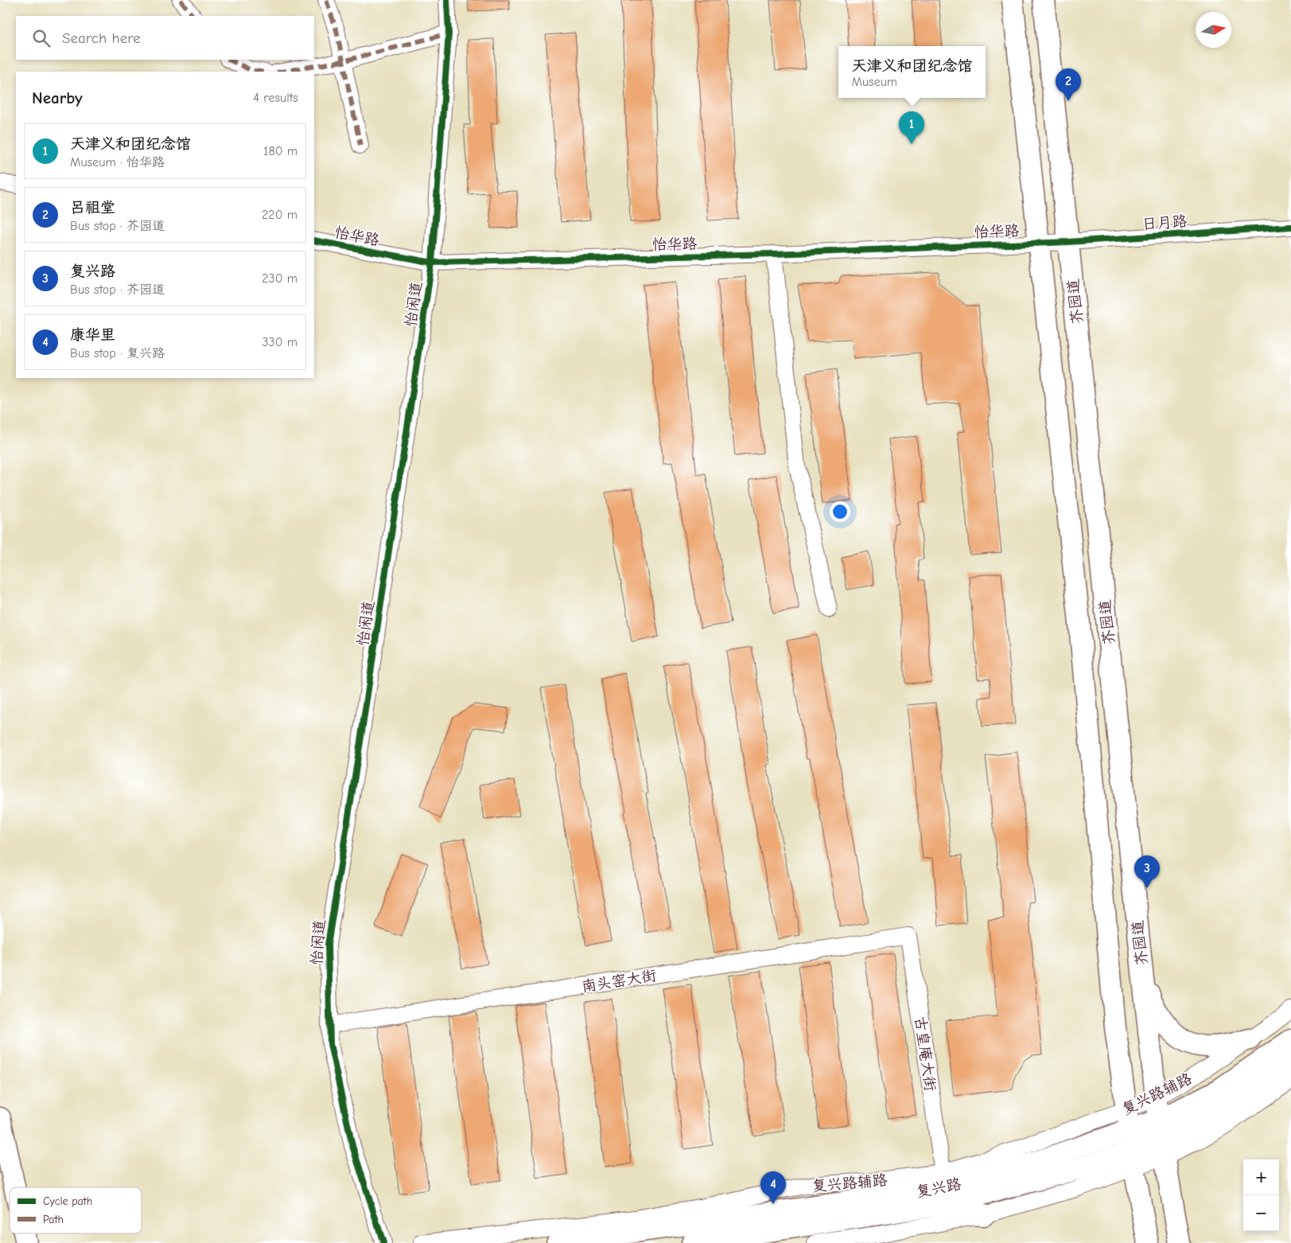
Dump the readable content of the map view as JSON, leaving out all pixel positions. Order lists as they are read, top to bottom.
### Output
{
  "streets": {
    "main road": ["芥园道", "复兴路"],
    "street": [
      "日月路",
      "怡华路",
      "怡闲道",
      "南头窑大街",
      "古皇庵大街",
      "复兴路辅路"
    ]
  },
  "crossings": [
    ["日月路", "怡华路"],
    ["日月路", "芥园道"],
    ["怡华路", "芥园道"],
    ["怡华路", "怡闲道"],
    ["芥园道", "复兴路辅路"],
    ["芥园道", "复兴路"],
    ["怡闲道", "南头窑大街"],
    ["南头窑大街", "古皇庵大街"],
    ["古皇庵大街", "复兴路辅路"]
  ],
  "legend": ["Cycle path", "Path"],
  "north": "right",
  "page": {
    "search": "Search here",
    "popup": ["天津义和团纪念馆", "Museum"],
    "pins": [
      "2",
      "1",
      "3",
      "4"
    ],
    "heading": ["Nearby", "4 results"],
    "list": [
      {
        "mark": "1",
        "name": "天津义和团纪念馆",
        "note": "Museum · 怡华路",
        "value": "180 m"
      },
      {
        "mark": "2",
        "name": "吕祖堂",
        "note": "Bus stop · 芥园道",
        "value": "220 m"
      },
      {
        "mark": "3",
        "name": "复兴路",
        "note": "Bus stop · 芥园道",
        "value": "230 m"
      },
      {
        "mark": "4",
        "name": "康华里",
        "note": "Bus stop · 复兴路",
        "value": "330 m"
      }
    ],
    "map_buttons": ["+", "−"]
  }
}
